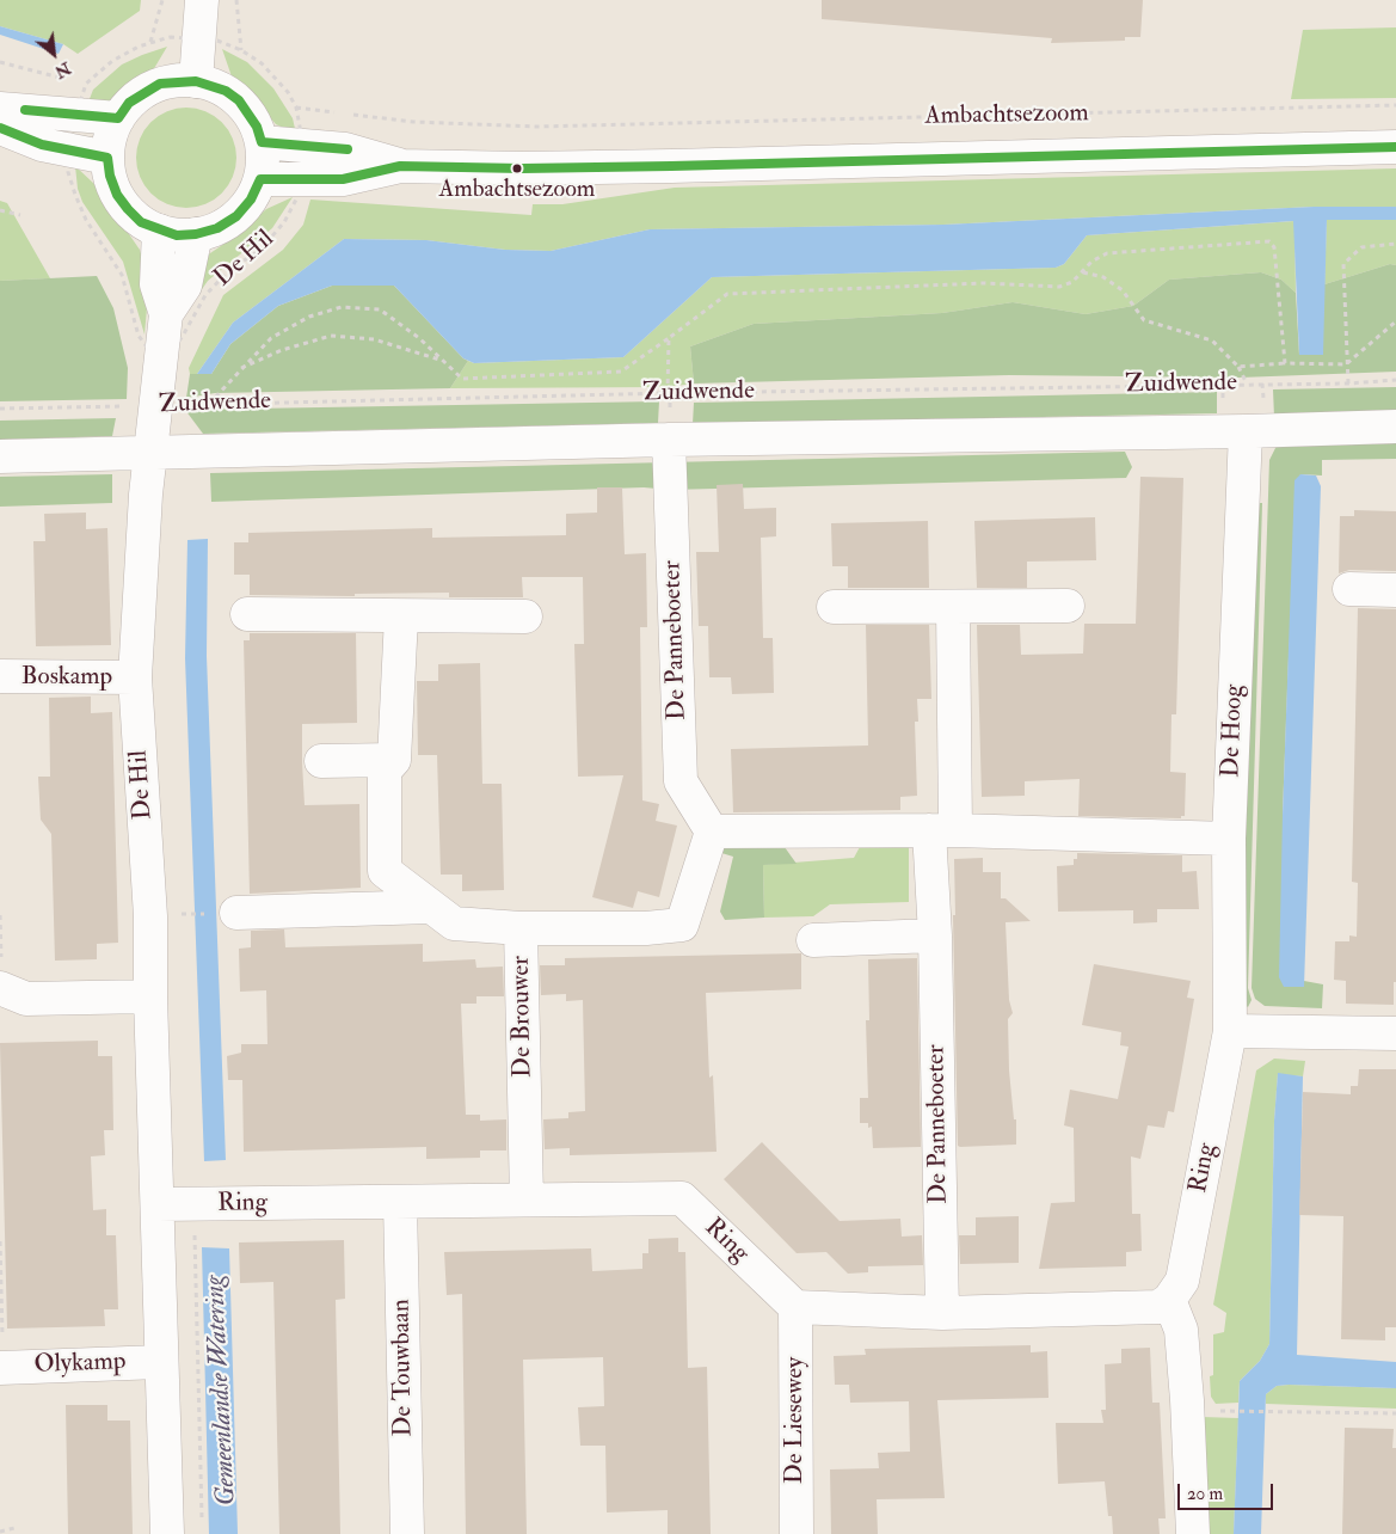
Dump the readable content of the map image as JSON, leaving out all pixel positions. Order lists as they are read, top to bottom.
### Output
{
  "streets": {
    "street": [
      "Ambachtsezoom",
      "De Hil",
      "Zuidwende",
      "De Panneboeter",
      "Boskamp",
      "De Hoog",
      "De Brouwer",
      "Ring",
      "Olykamp",
      "De Touwbaan",
      "De Liesewey"
    ]
  },
  "crossings": [
    ["Ambachtsezoom", "De Hil"],
    ["De Hil", "Zuidwende"],
    ["De Hil", "Boskamp"],
    ["De Hil", "Ring"],
    ["Zuidwende", "De Panneboeter"],
    ["Zuidwende", "De Hoog"],
    ["De Hoog", "Ring"],
    ["De Brouwer", "Ring"],
    ["Ring", "De Touwbaan"],
    ["Ring", "De Liesewey"]
  ],
  "water": ["Gemeenlandse Watering"],
  "places": ["Ambachtsezoom"],
  "scale_bar": "20 m",
  "north": "bottom right"
}
